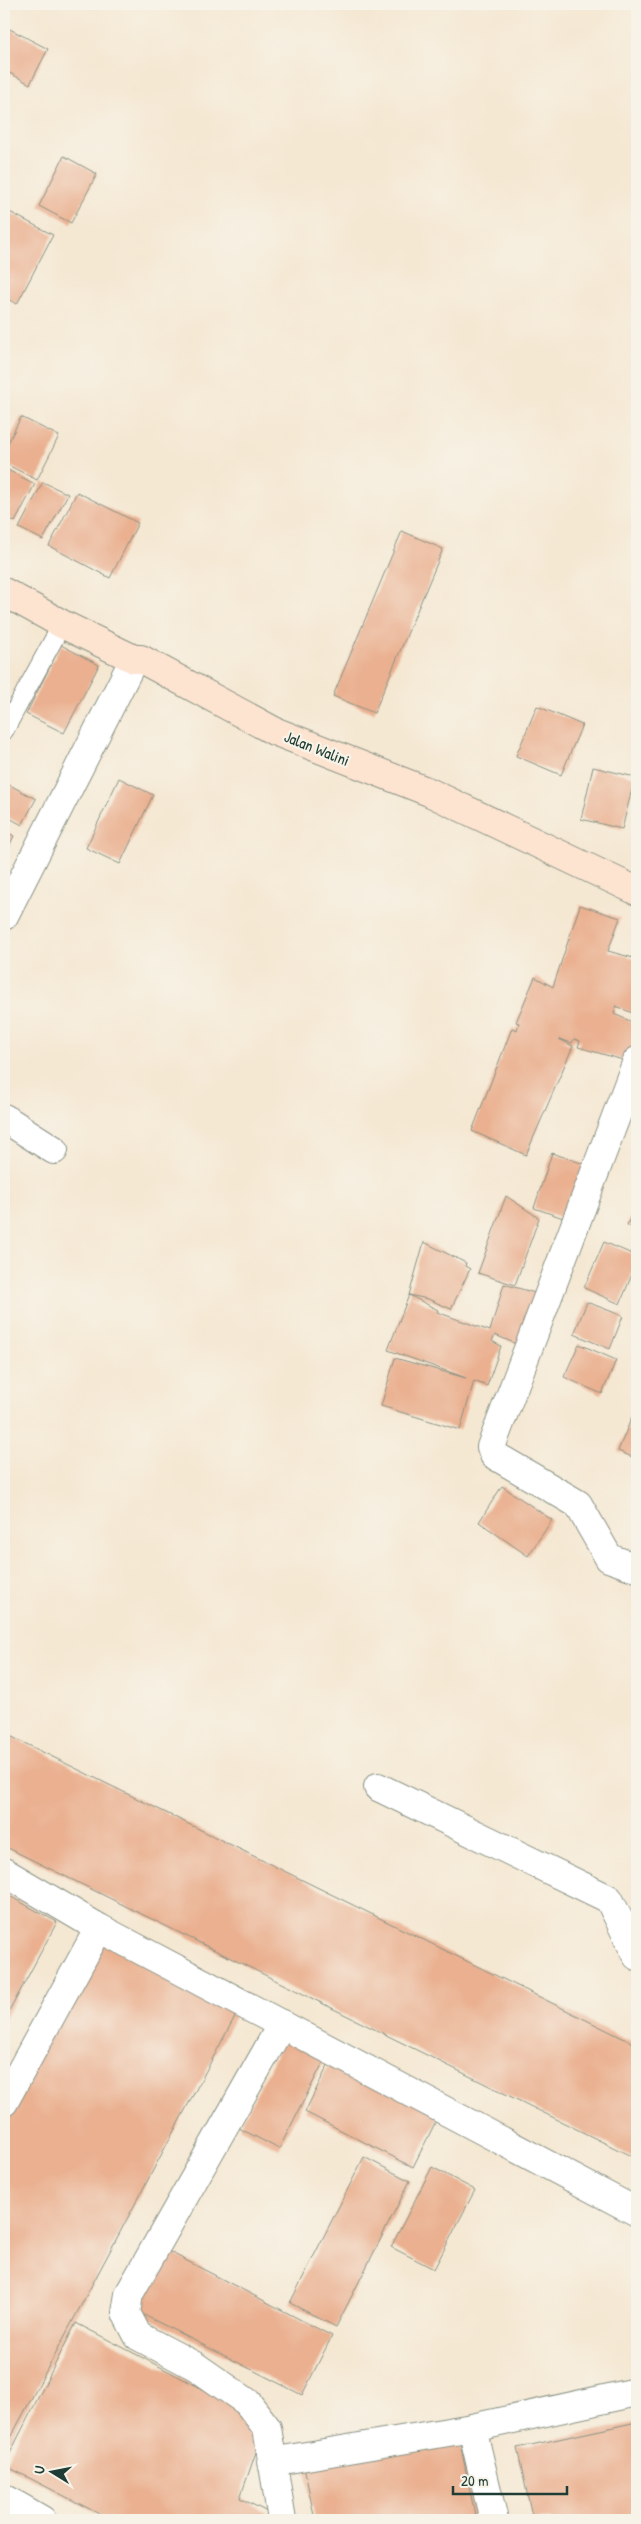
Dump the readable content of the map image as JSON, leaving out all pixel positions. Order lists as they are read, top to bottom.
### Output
{
  "streets": {
    "street": ["Jalan Walini"]
  },
  "scale_bar": "20 m",
  "north": "left"
}
